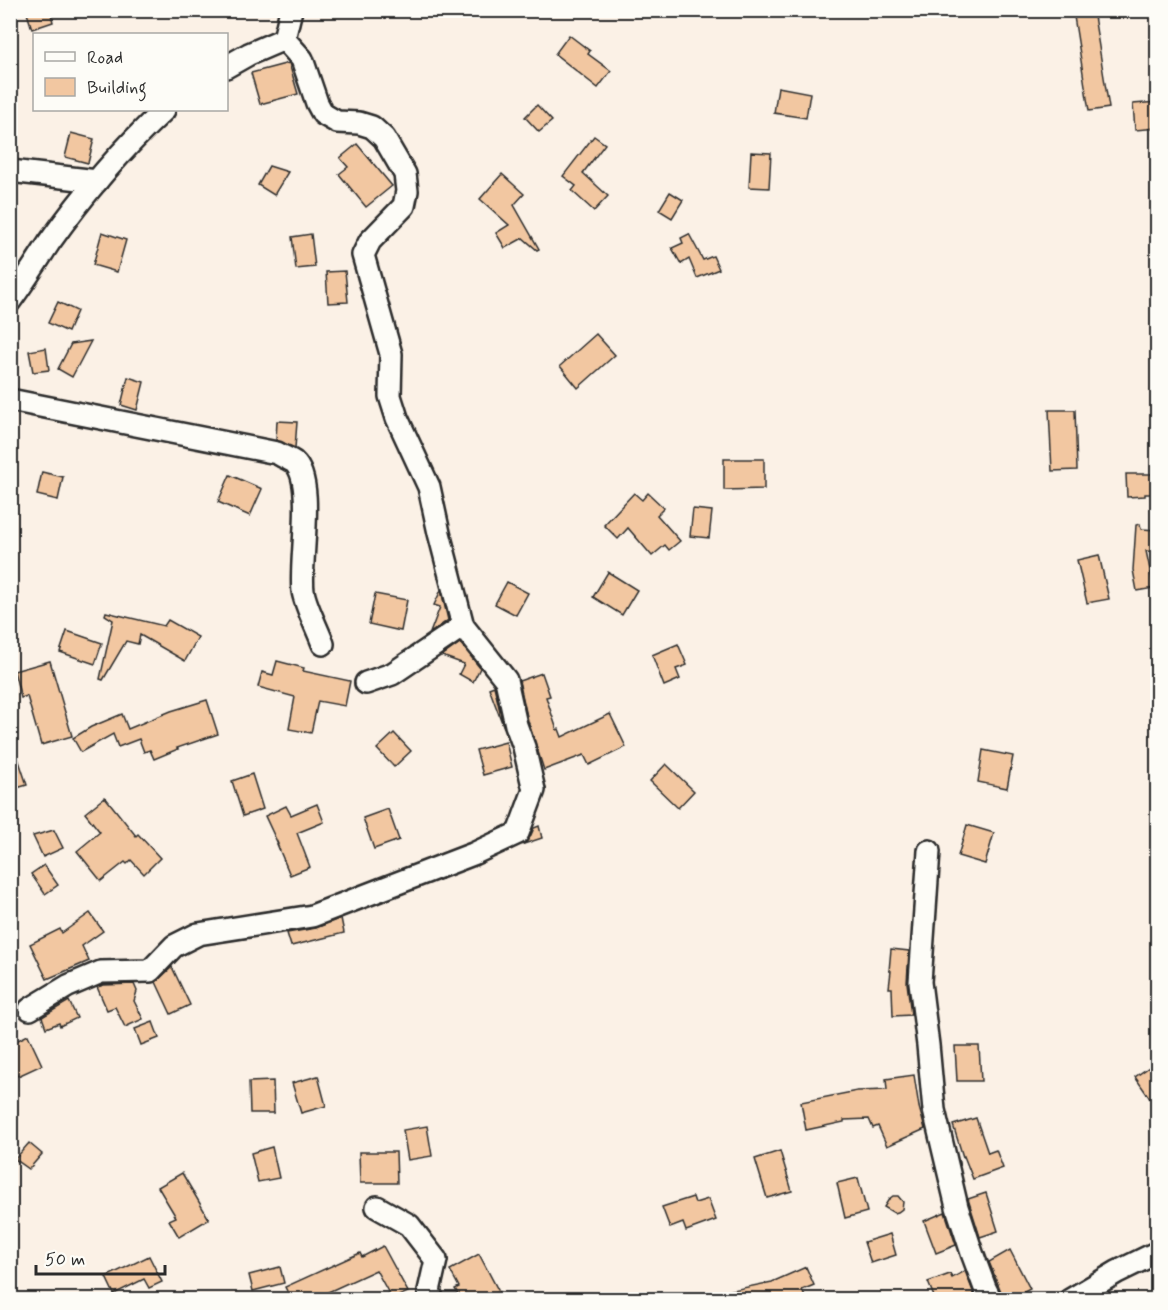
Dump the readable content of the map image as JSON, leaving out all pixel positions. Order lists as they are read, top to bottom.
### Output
{
  "legend": ["Road", "Building"],
  "scale_bar": "50 m"
}
